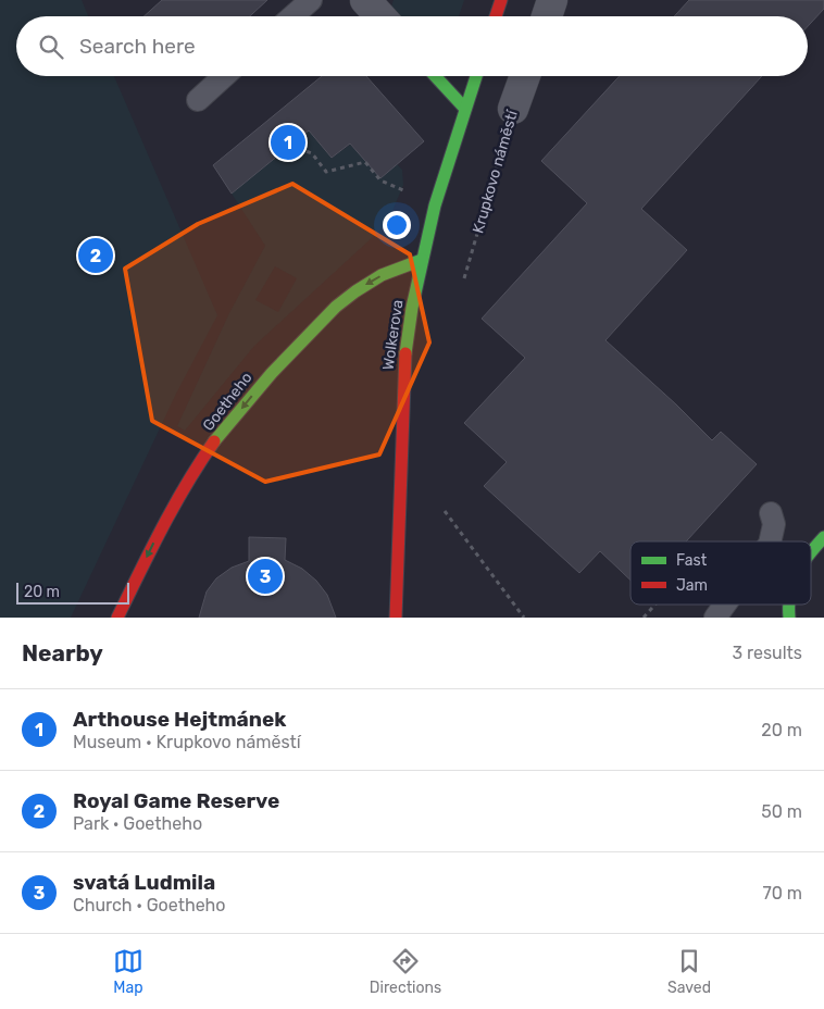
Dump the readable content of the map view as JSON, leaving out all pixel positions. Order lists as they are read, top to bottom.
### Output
{
  "streets": {
    "street": ["Krupkovo náměstí", "Wolkerova", "Goetheho"]
  },
  "crossings": [
    ["Wolkerova", "Goetheho"]
  ],
  "one_way": ["Goetheho"],
  "legend": ["Fast", "Jam"],
  "scale_bar": "20 m",
  "page": {
    "search": "Search here",
    "pins": ["1", "2", "3"],
    "scale": "20 m",
    "heading": ["Nearby", "3 results"],
    "list": [
      {
        "mark": "1",
        "name": "Arthouse Hejtmánek",
        "note": "Museum · Krupkovo náměstí",
        "value": "20 m"
      },
      {
        "mark": "2",
        "name": "Royal Game Reserve",
        "note": "Park · Goetheho",
        "value": "50 m"
      },
      {
        "mark": "3",
        "name": "svatá Ludmila",
        "note": "Church · Goetheho",
        "value": "70 m"
      }
    ],
    "nav": ["Map", "Directions", "Saved"]
  }
}
